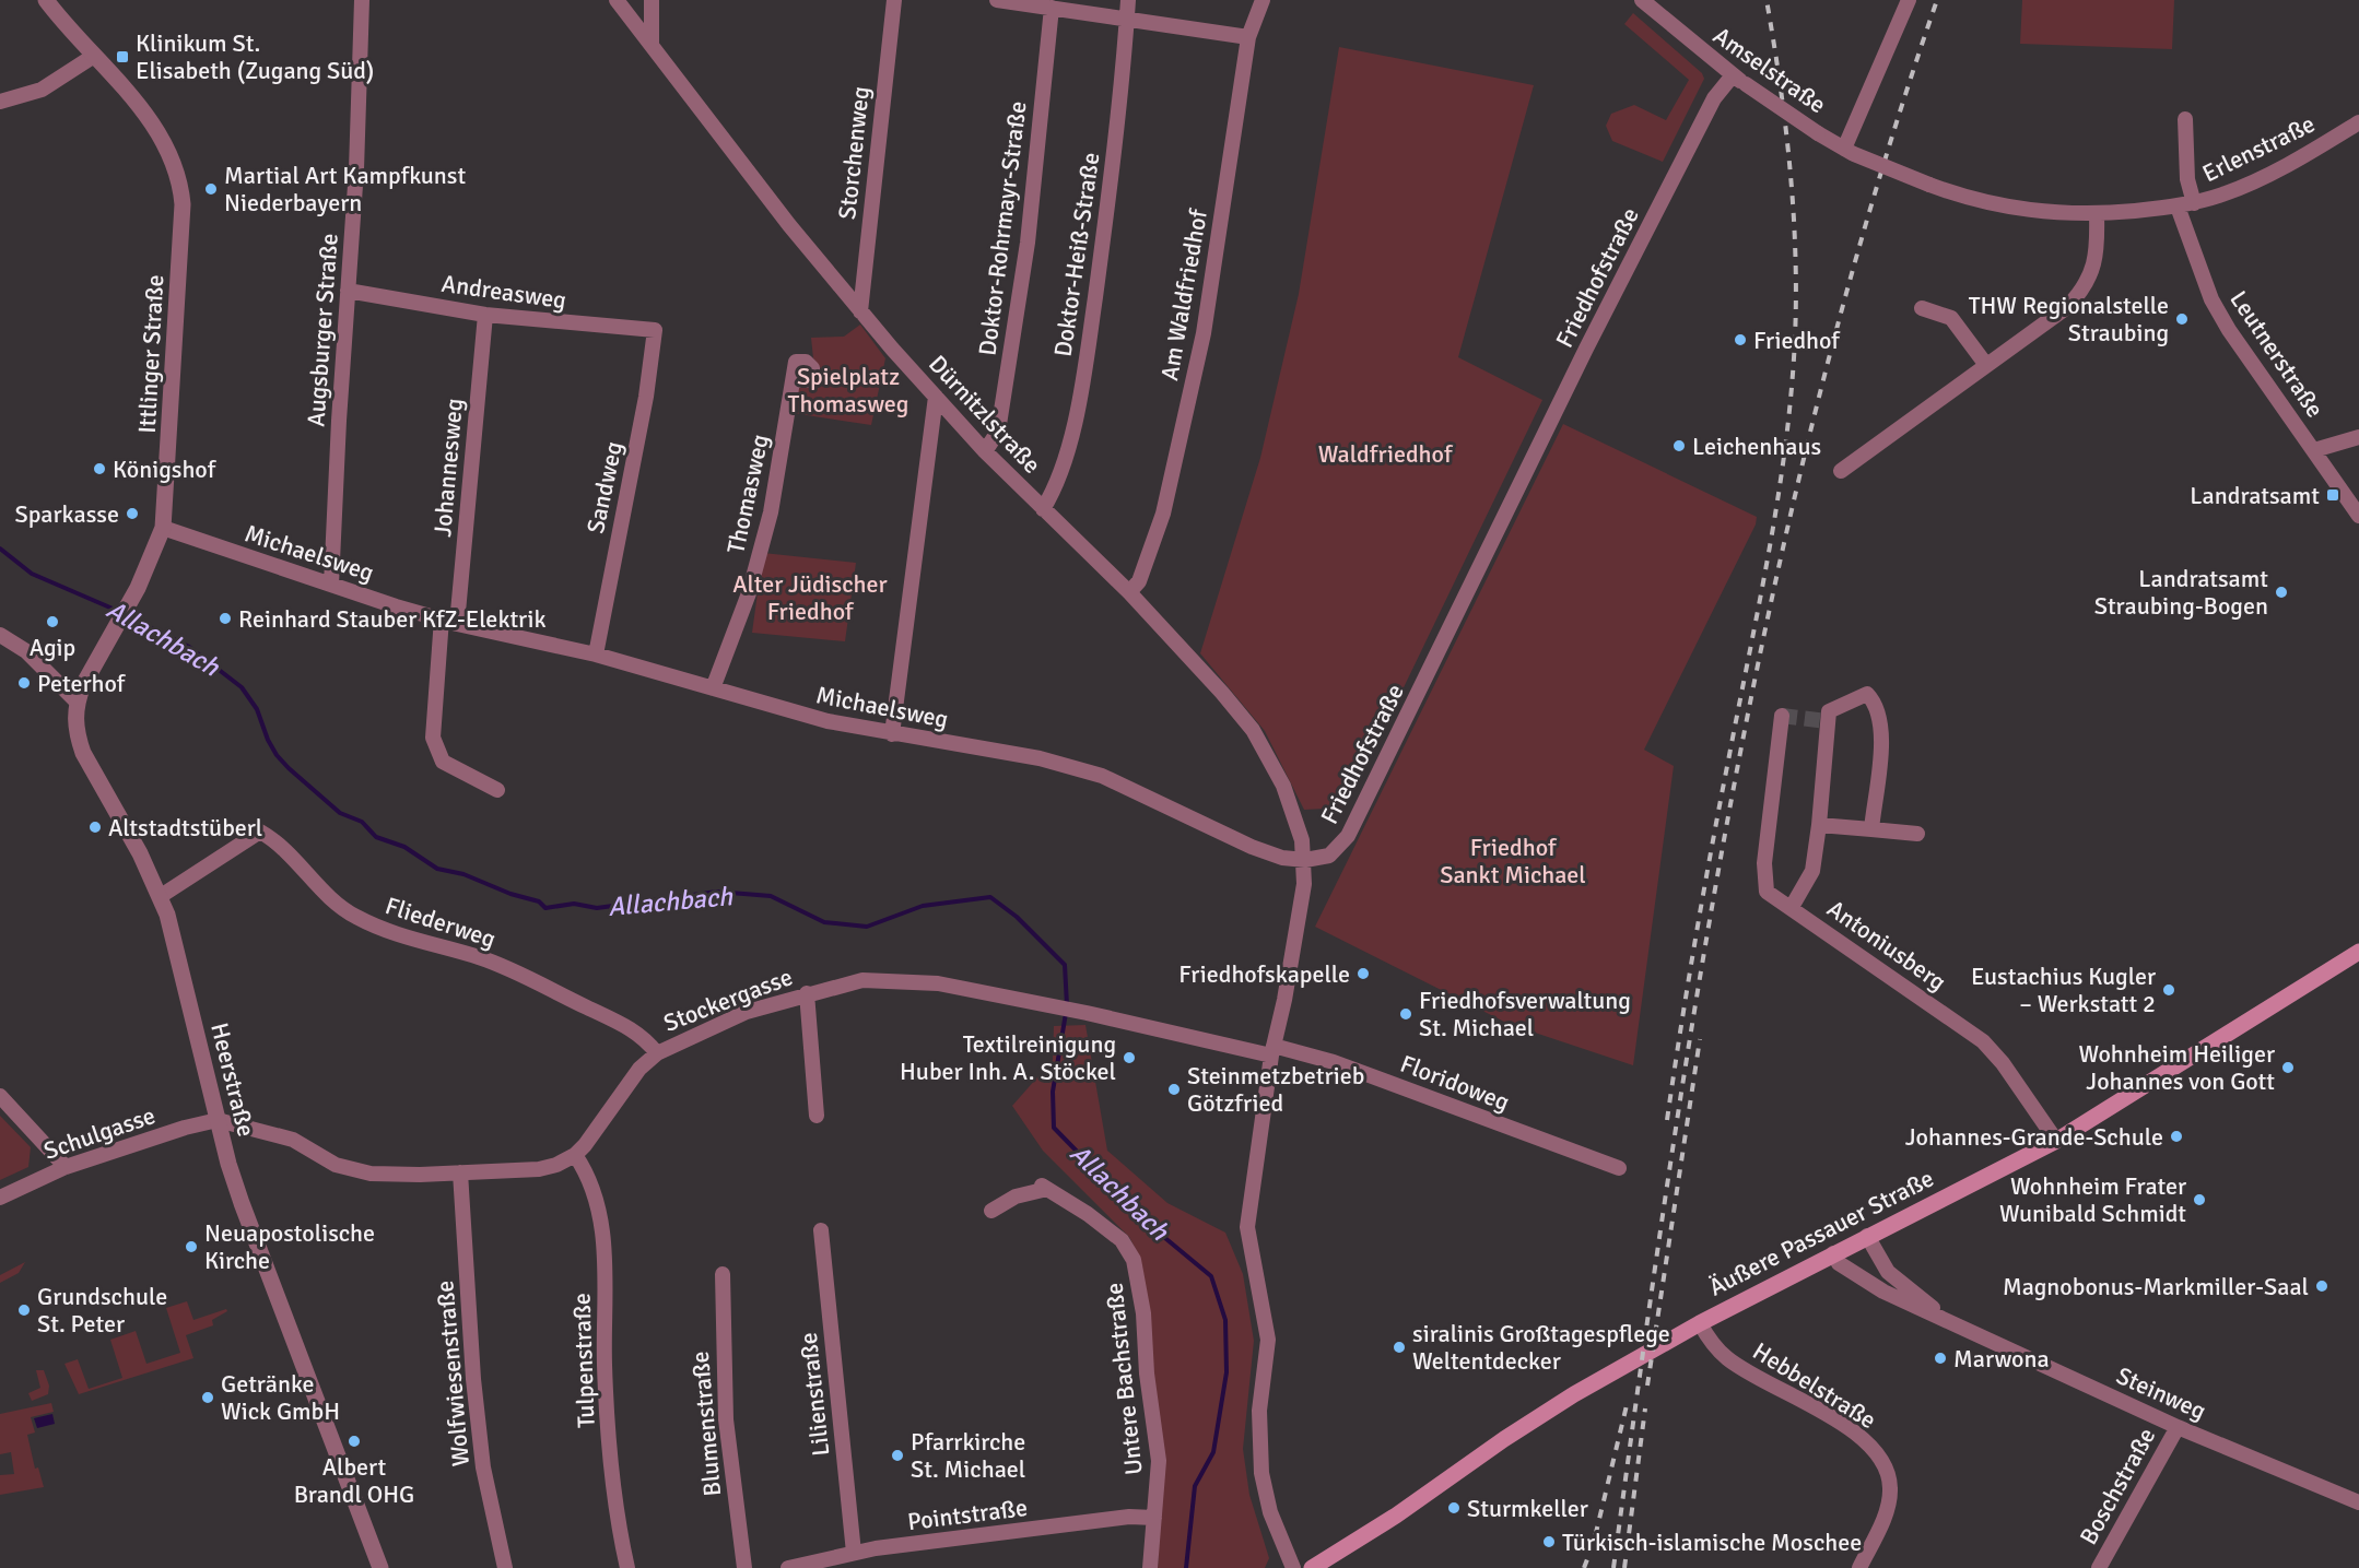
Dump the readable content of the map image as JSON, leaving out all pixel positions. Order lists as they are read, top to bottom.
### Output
{
  "streets": {
    "main road": ["Äußere Passauer Straße"],
    "street": [
      "Amselstraße",
      "Erlenstraße",
      "Storchenweg",
      "Doktor-Rohrmayr-Straße",
      "Doktor-Heiß-Straße",
      "Friedhofstraße",
      "Andreasweg",
      "Am Waldfriedhof",
      "Augsburger Straße",
      "Ittlinger Straße",
      "Leutnerstraße",
      "Dürnitzlstraße",
      "Johannesweg",
      "Sandweg",
      "Thomasweg",
      "Michaelsweg",
      "Fliederweg",
      "Antoniusberg",
      "Stockergasse",
      "Heerstraße",
      "Floridoweg",
      "Schulgasse",
      "Tulpenstraße",
      "Wolfwiesenstraße",
      "Untere Bachstraße",
      "Hebbelstraße",
      "Steinweg",
      "Lilienstraße",
      "Blumenstraße",
      "Boschstraße",
      "Pointstraße"
    ]
  },
  "crossings": [
    ["Amselstraße", "Erlenstraße"],
    ["Amselstraße", "Friedhofstraße"],
    ["Erlenstraße", "Leutnerstraße"],
    ["Storchenweg", "Dürnitzlstraße"],
    ["Doktor-Rohrmayr-Straße", "Dürnitzlstraße"],
    ["Doktor-Heiß-Straße", "Dürnitzlstraße"],
    ["Friedhofstraße", "Dürnitzlstraße"],
    ["Friedhofstraße", "Michaelsweg"],
    ["Andreasweg", "Augsburger Straße"],
    ["Andreasweg", "Johannesweg"],
    ["Andreasweg", "Sandweg"],
    ["Am Waldfriedhof", "Dürnitzlstraße"],
    ["Augsburger Straße", "Michaelsweg"],
    ["Ittlinger Straße", "Michaelsweg"],
    ["Ittlinger Straße", "Heerstraße"],
    ["Dürnitzlstraße", "Michaelsweg"],
    ["Johannesweg", "Michaelsweg"],
    ["Sandweg", "Michaelsweg"],
    ["Thomasweg", "Michaelsweg"],
    ["Fliederweg", "Stockergasse"],
    ["Fliederweg", "Heerstraße"],
    ["Antoniusberg", "Äußere Passauer Straße"],
    ["Stockergasse", "Floridoweg"],
    ["Stockergasse", "Tulpenstraße"],
    ["Heerstraße", "Schulgasse"],
    ["Äußere Passauer Straße", "Hebbelstraße"],
    ["Äußere Passauer Straße", "Steinweg"],
    ["Untere Bachstraße", "Pointstraße"],
    ["Steinweg", "Boschstraße"],
    ["Lilienstraße", "Pointstraße"]
  ],
  "water": ["Allachbach"],
  "parks": [
    "Spielplatz Thomasweg",
    "Waldfriedhof",
    "Alter Jüdischer Friedhof",
    "Friedhof Sankt Michael"
  ],
  "places": {
    "transit": ["Klinikum St. Elisabeth (Zugang Süd)", "Landratsamt"],
    "other": [
      "Martial Art Kampfkunst Niederbayern",
      "THW Regionalstelle Straubing",
      "Friedhof",
      "Leichenhaus",
      "Königshof",
      "Sparkasse",
      "Landratsamt Straubing-Bogen",
      "Reinhard Stauber KfZ-Elektrik",
      "Agip",
      "Peterhof",
      "Altstadtstüberl",
      "Friedhofskapelle",
      "Eustachius Kugler – Werkstatt 2",
      "Friedhofsverwaltung St. Michael",
      "Textilreinigung Huber Inh. A. Stöckel",
      "Wohnheim Heiliger Johannes von Gott",
      "Steinmetzbetrieb Götzfried",
      "Johannes-Grande-Schule",
      "Wohnheim Frater Wunibald Schmidt",
      "Neuapostolische Kirche",
      "Magnobonus-Markmiller-Saal",
      "Grundschule St. Peter",
      "siralinis Großtagespflege Weltentdecker",
      "Marwona",
      "Getränke Wick GmbH",
      "Albert Brandl OHG",
      "Pfarrkirche St. Michael",
      "Sturmkeller",
      "Türkisch-islamische Moschee"
    ]
  }
}
